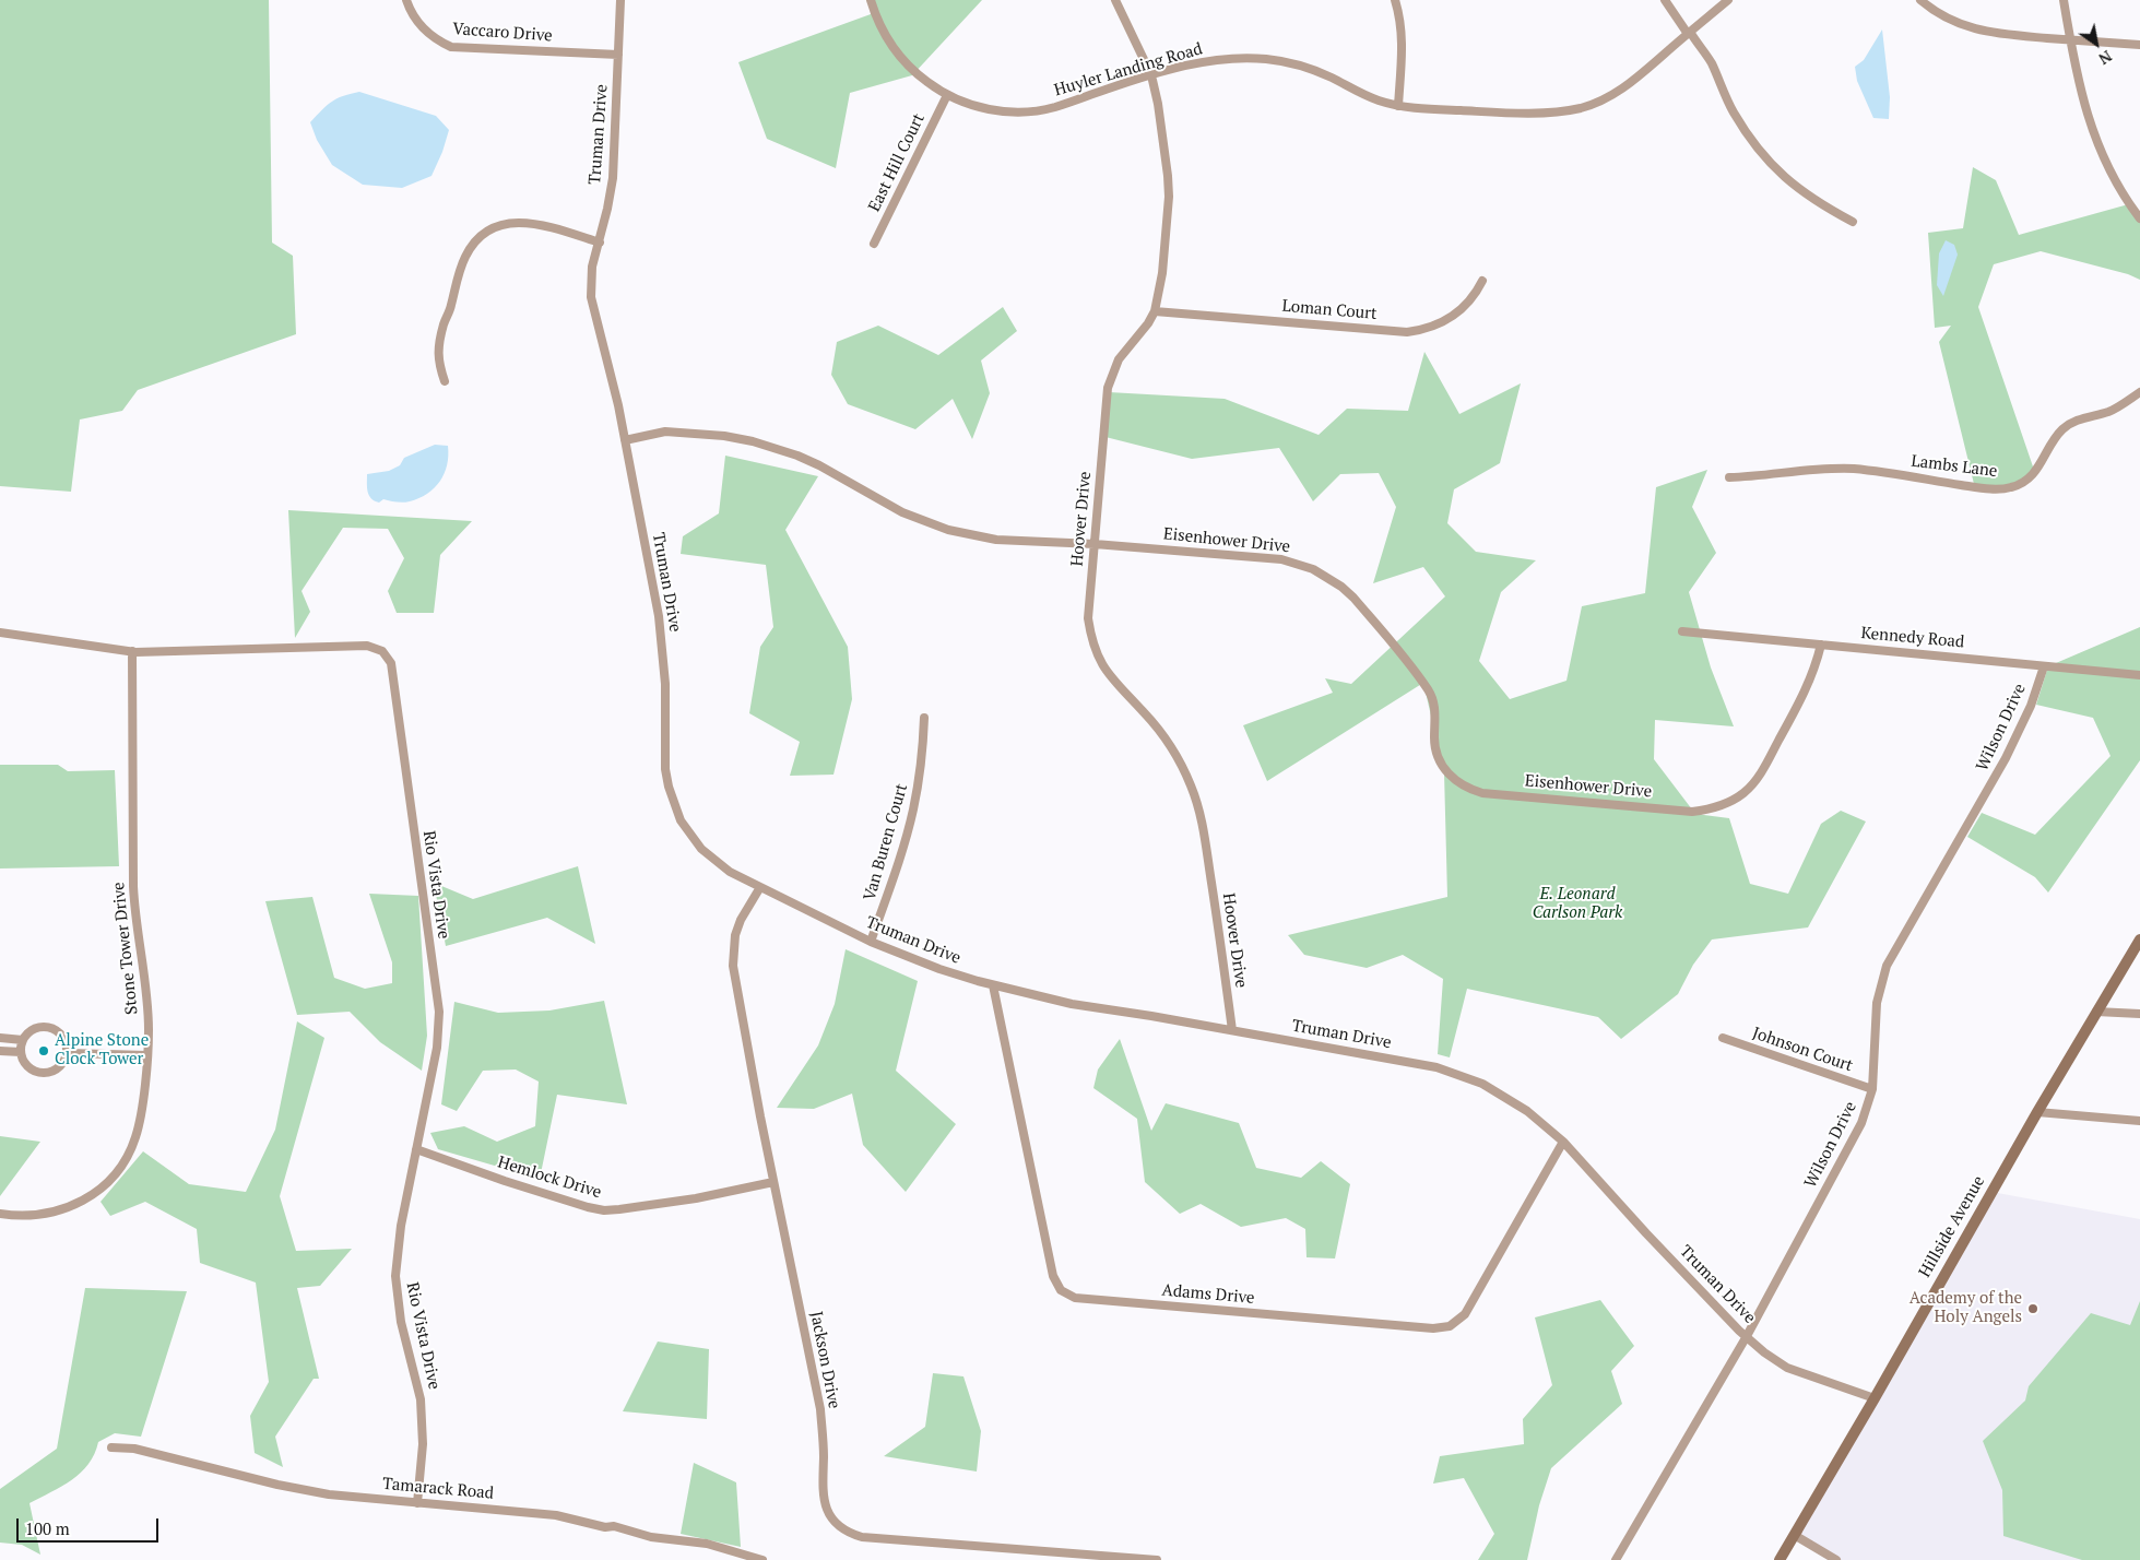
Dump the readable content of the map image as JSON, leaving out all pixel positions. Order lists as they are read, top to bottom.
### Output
{
  "streets": {
    "main road": ["Hillside Avenue"],
    "street": [
      "Vaccaro Drive",
      "Huyler Landing Road",
      "Truman Drive",
      "East Hill Court",
      "Loman Court",
      "Lambs Lane",
      "Hoover Drive",
      "Eisenhower Drive",
      "Kennedy Road",
      "Wilson Drive",
      "Van Buren Court",
      "Rio Vista Drive",
      "Stone Tower Drive",
      "Johnson Court",
      "Hemlock Drive",
      "Adams Drive",
      "Jackson Drive",
      "Tamarack Road"
    ]
  },
  "crossings": [
    ["Vaccaro Drive", "Truman Drive"],
    ["Huyler Landing Road", "East Hill Court"],
    ["Huyler Landing Road", "Hoover Drive"],
    ["Truman Drive", "Hoover Drive"],
    ["Truman Drive", "Eisenhower Drive"],
    ["Truman Drive", "Wilson Drive"],
    ["Truman Drive", "Van Buren Court"],
    ["Truman Drive", "Hillside Avenue"],
    ["Truman Drive", "Adams Drive"],
    ["Truman Drive", "Jackson Drive"],
    ["Loman Court", "Hoover Drive"],
    ["Hoover Drive", "Eisenhower Drive"],
    ["Eisenhower Drive", "Kennedy Road"],
    ["Kennedy Road", "Wilson Drive"],
    ["Wilson Drive", "Johnson Court"],
    ["Rio Vista Drive", "Stone Tower Drive"],
    ["Rio Vista Drive", "Hemlock Drive"],
    ["Rio Vista Drive", "Tamarack Road"],
    ["Hemlock Drive", "Jackson Drive"]
  ],
  "parks": ["E. Leonard Carlson Park"],
  "places": ["Alpine Stone Clock Tower", "Academy of the Holy Angels"],
  "scale_bar": "100 m",
  "north": "bottom right"
}
